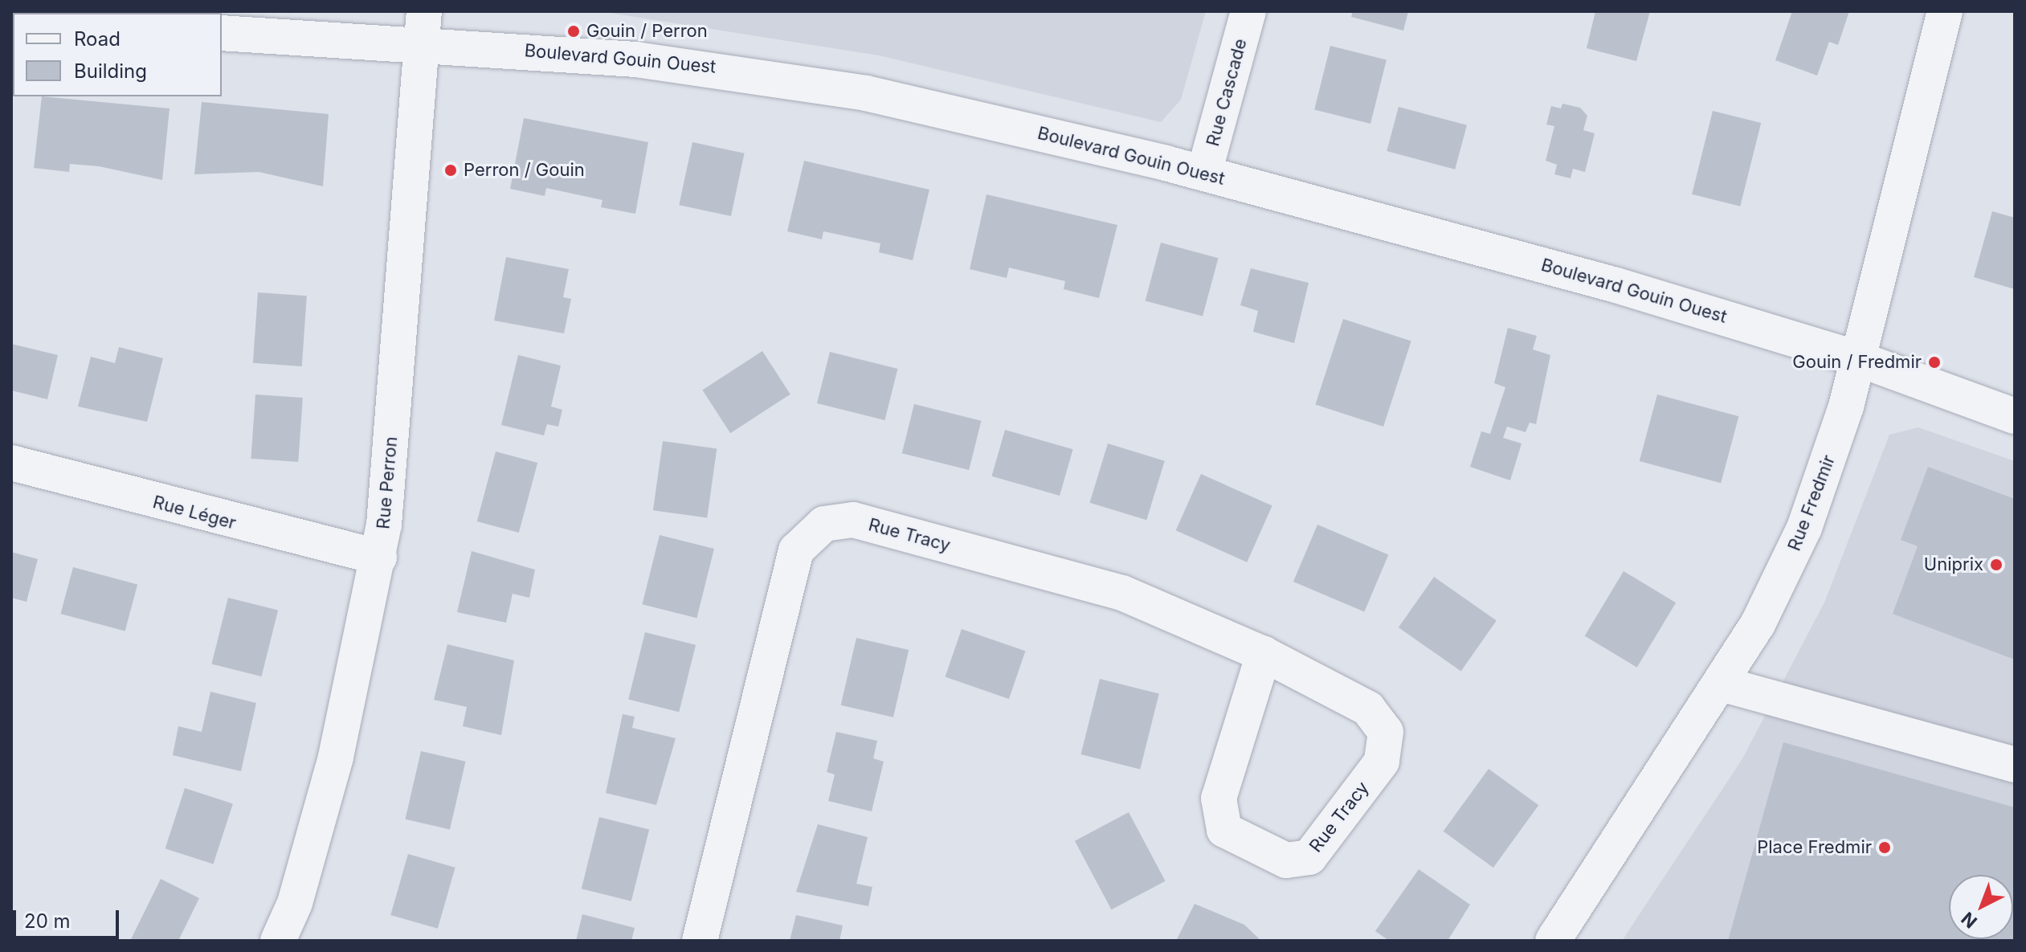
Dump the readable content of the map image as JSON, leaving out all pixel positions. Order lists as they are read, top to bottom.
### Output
{
  "streets": {
    "street": [
      "Boulevard Gouin Ouest",
      "Rue Cascade",
      "Rue Perron",
      "Rue Fredmir",
      "Rue Léger",
      "Rue Tracy"
    ]
  },
  "crossings": [
    ["Boulevard Gouin Ouest", "Rue Cascade"],
    ["Boulevard Gouin Ouest", "Rue Perron"],
    ["Boulevard Gouin Ouest", "Rue Fredmir"],
    ["Rue Perron", "Rue Léger"]
  ],
  "places": [
    "Gouin / Perron",
    "Perron / Gouin",
    "Gouin / Fredmir",
    "Uniprix",
    "Place Fredmir"
  ],
  "legend": ["Road", "Building"],
  "scale_bar": "20 m",
  "north": "bottom left"
}
